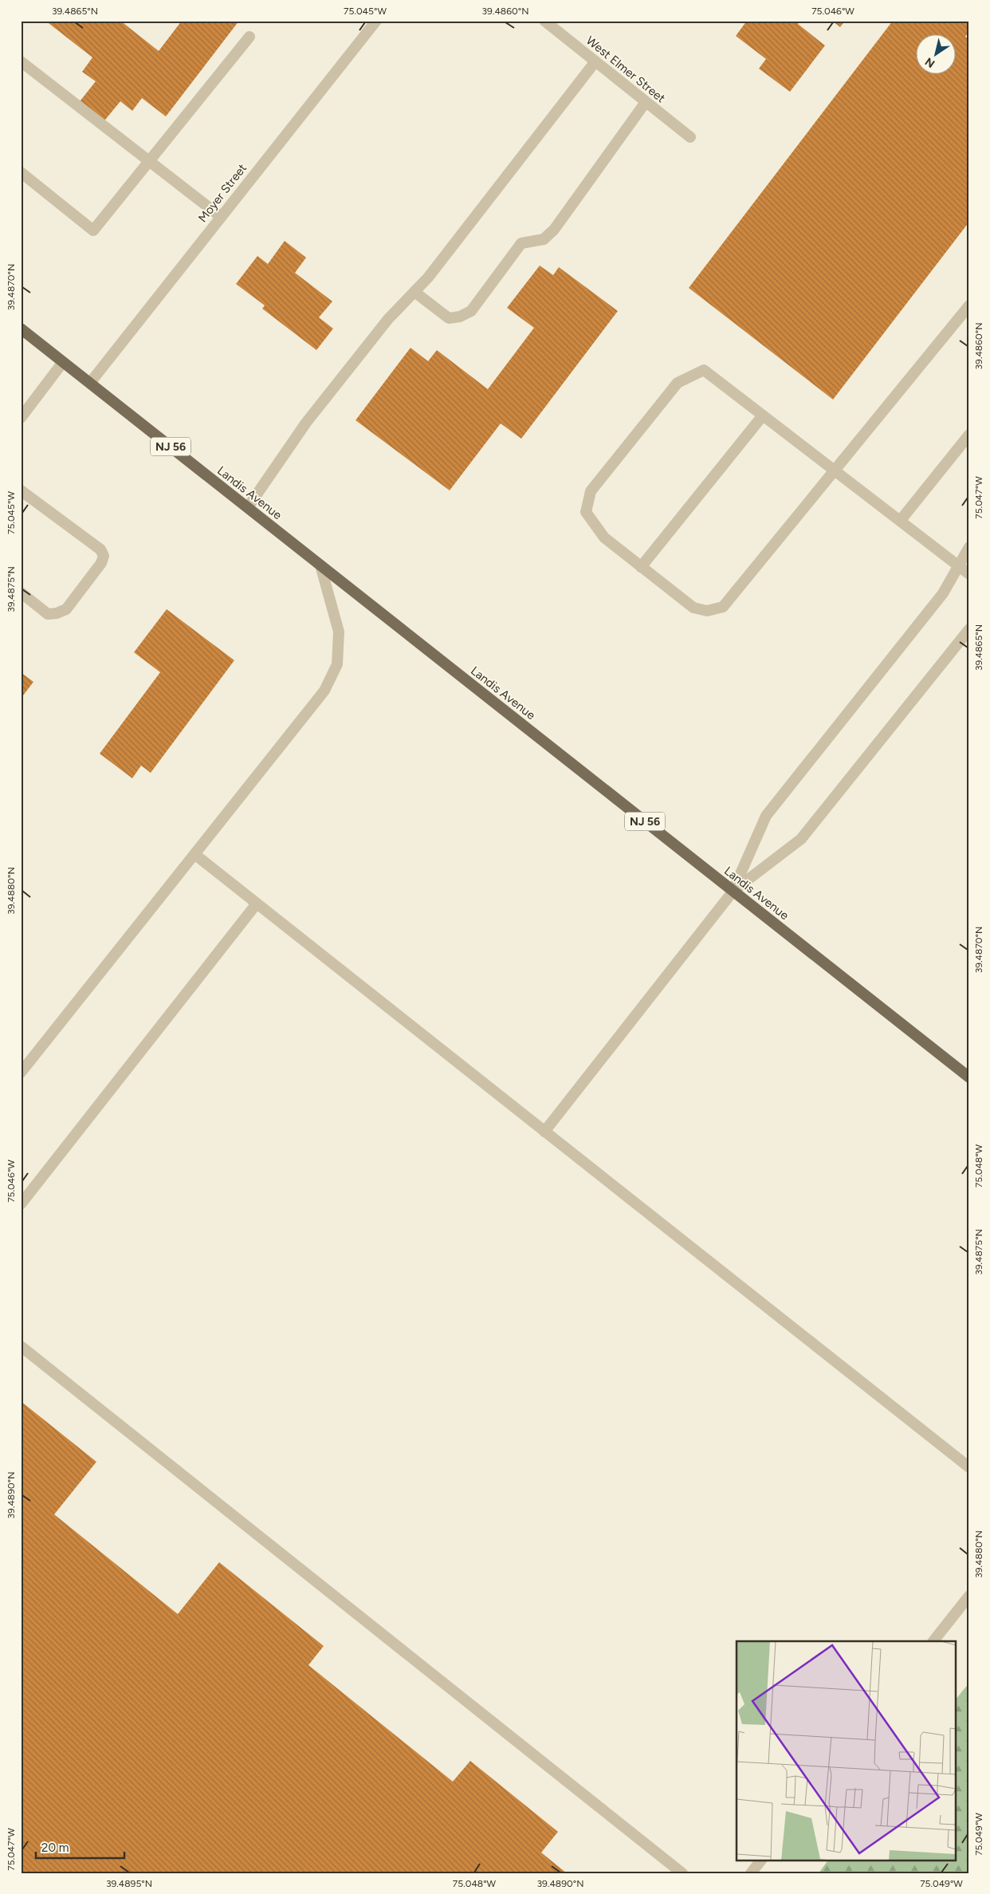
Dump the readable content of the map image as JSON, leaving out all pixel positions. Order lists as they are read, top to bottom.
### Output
{
  "streets": {
    "main road": ["NJ 56", "Landis Avenue"],
    "street": ["West Elmer Street", "Moyer Street"]
  },
  "crossings": [
    ["Moyer Street", "Landis Avenue"]
  ],
  "scale_bar": "20 m",
  "north": "bottom left",
  "coordinates": [
    "39.4865°N",
    "75.045°W",
    "39.4860°N",
    "75.046°W",
    "39.4870°N",
    "75.047°W",
    "39.4875°N",
    "39.4880°N",
    "75.048°W",
    "39.4890°N",
    "75.049°W",
    "39.4895°N"
  ]
}
